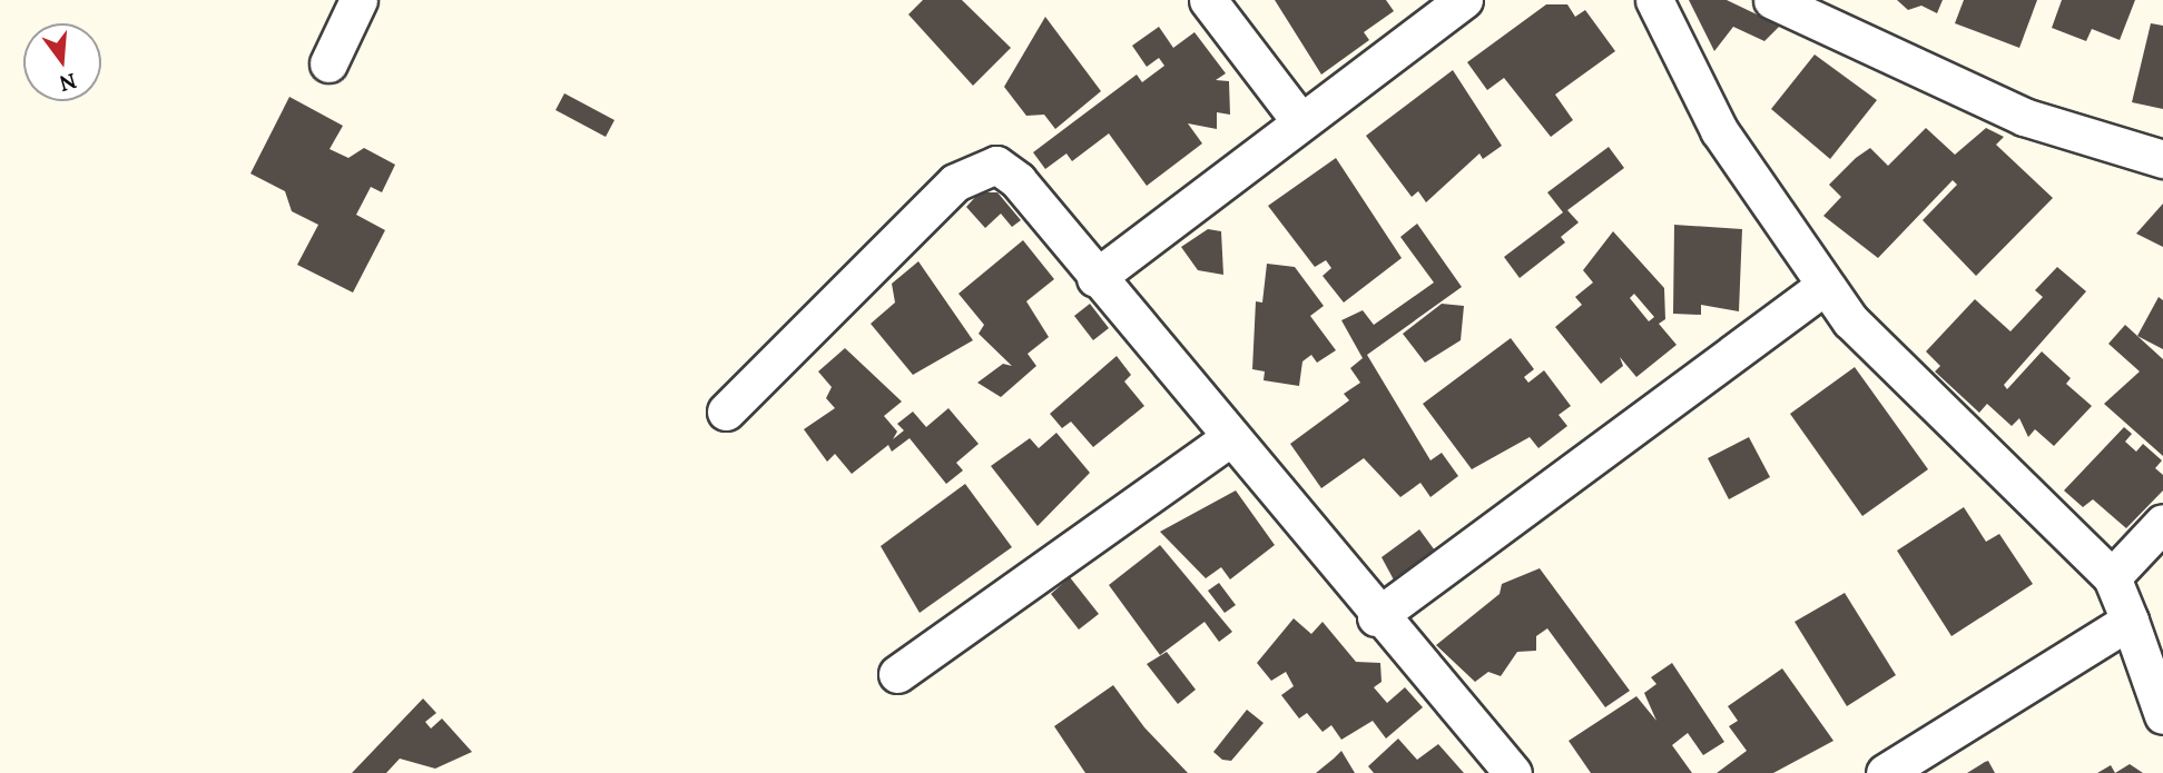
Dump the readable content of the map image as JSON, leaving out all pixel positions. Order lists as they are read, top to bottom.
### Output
{
  "north": "bottom"
}
